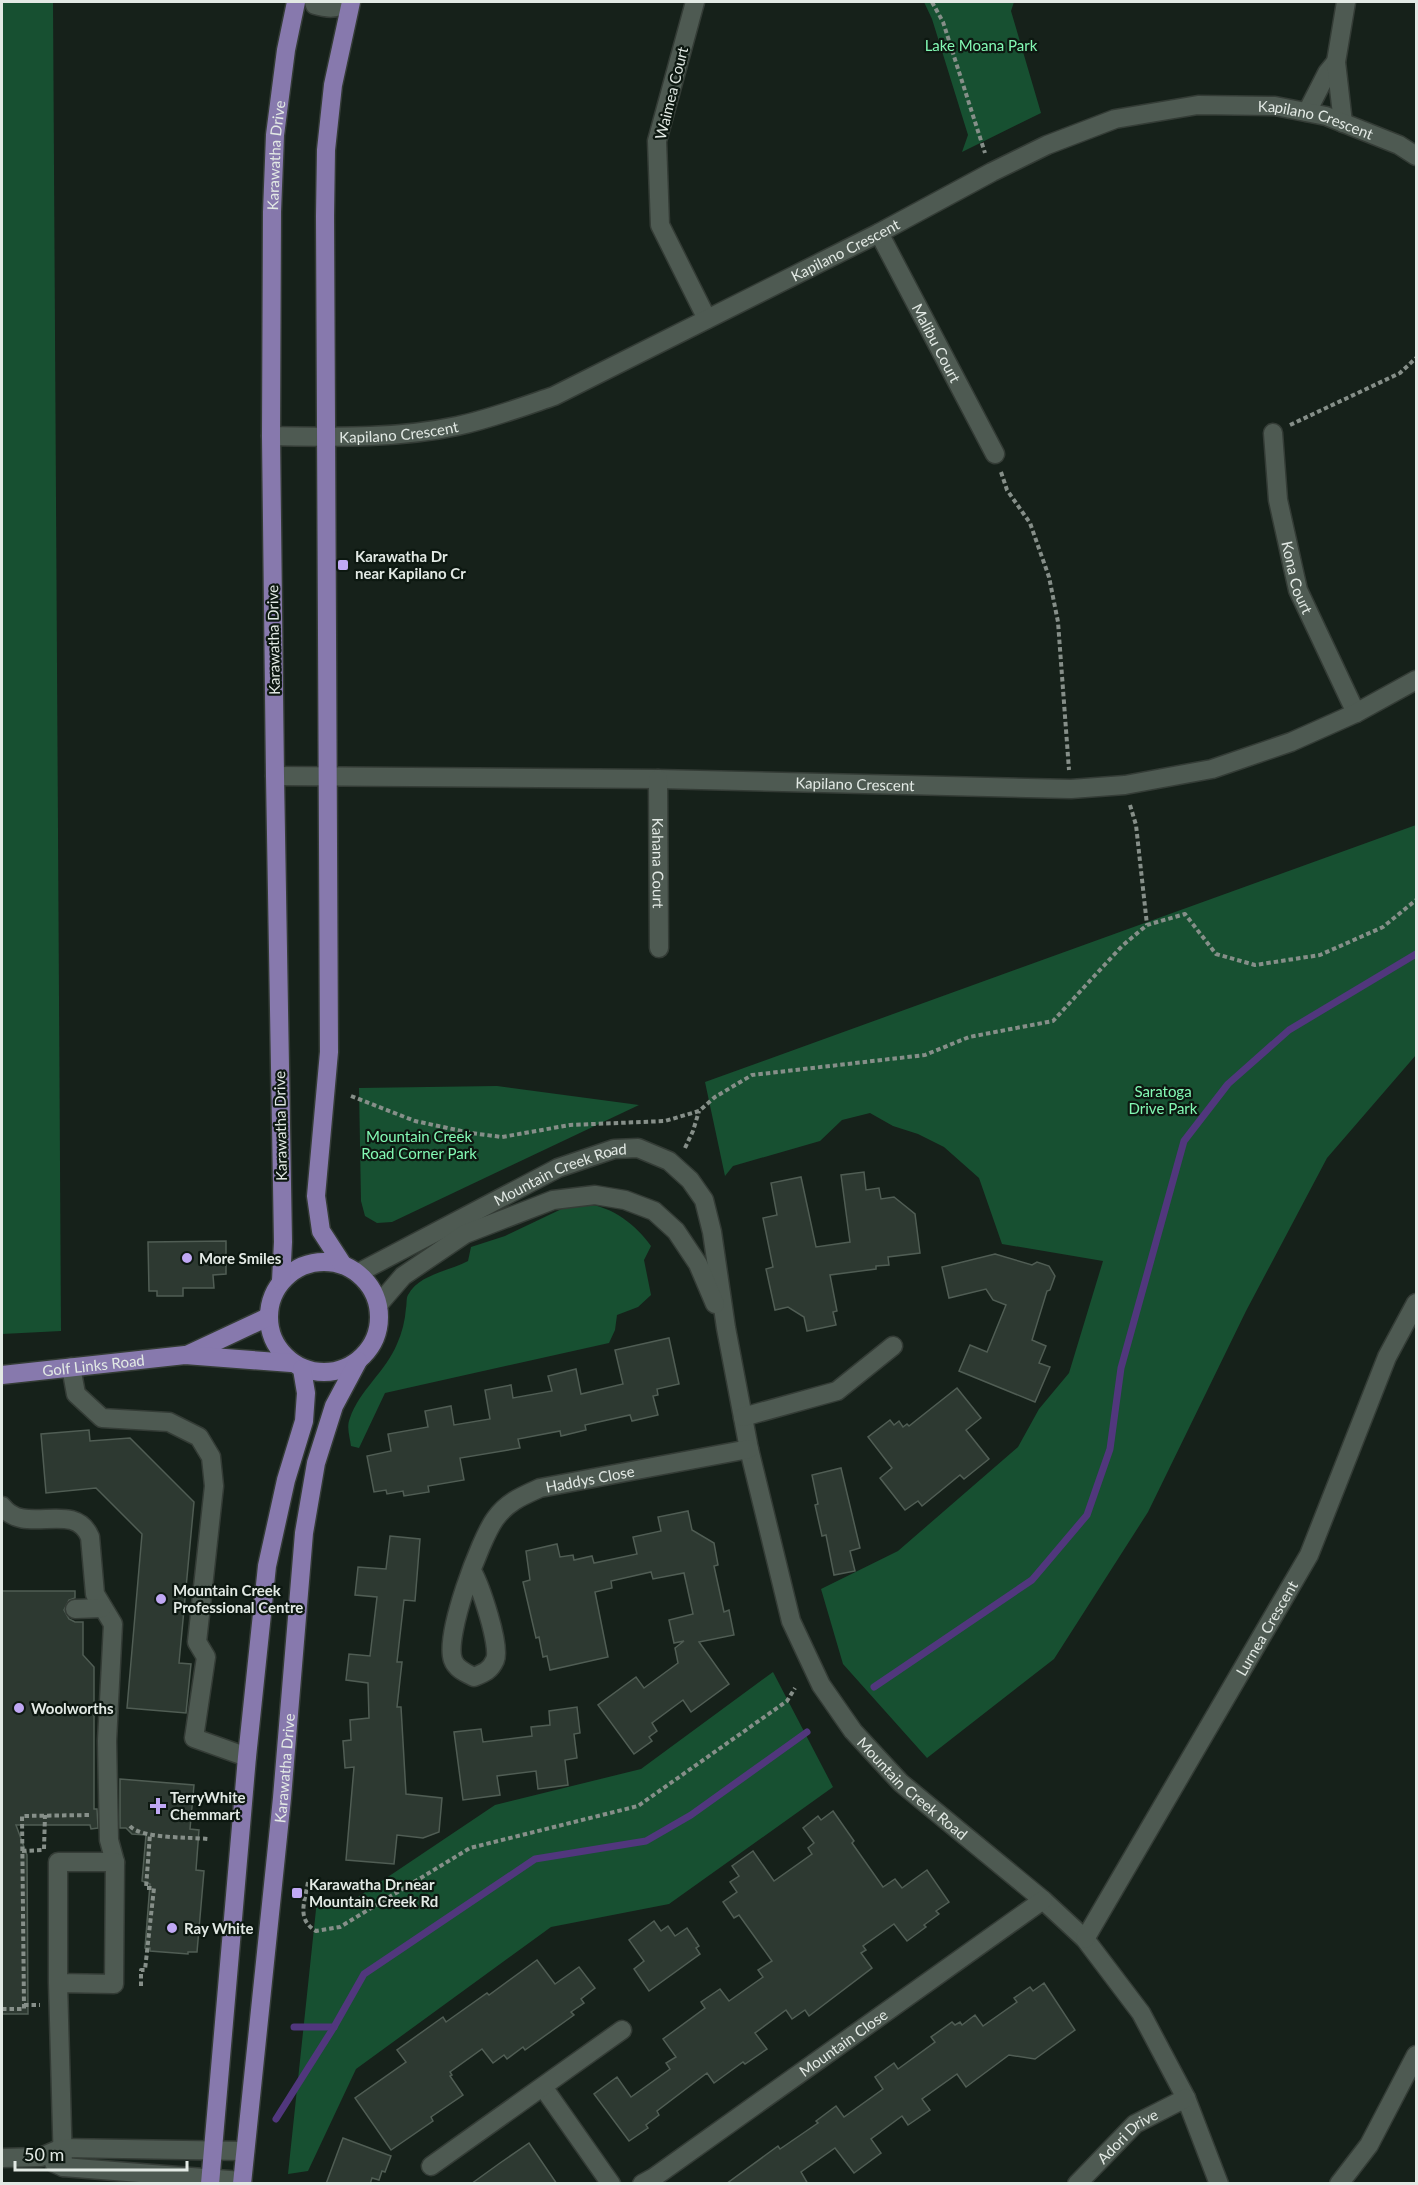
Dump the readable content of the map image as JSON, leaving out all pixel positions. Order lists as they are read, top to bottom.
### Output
{
  "streets": {
    "main road": ["Karawatha Drive", "Golf Links Road"],
    "street": [
      "Waimea Court",
      "Kapilano Crescent",
      "Malibu Court",
      "Kona Court",
      "Kahana Court",
      "Mountain Creek Road",
      "Haddys Close",
      "Lurnea Crescent",
      "Mountain Close",
      "Adori Drive"
    ]
  },
  "crossings": [
    ["Waimea Court", "Kapilano Crescent"],
    ["Kapilano Crescent", "Karawatha Drive"],
    ["Kapilano Crescent", "Malibu Court"],
    ["Kapilano Crescent", "Kona Court"],
    ["Kapilano Crescent", "Kahana Court"],
    ["Karawatha Drive", "Mountain Creek Road"],
    ["Karawatha Drive", "Golf Links Road"],
    ["Mountain Creek Road", "Golf Links Road"],
    ["Mountain Creek Road", "Haddys Close"],
    ["Mountain Creek Road", "Lurnea Crescent"],
    ["Mountain Creek Road", "Mountain Close"],
    ["Mountain Creek Road", "Adori Drive"]
  ],
  "parks": ["Lake Moana Park", "Saratoga Drive Park", "Mountain Creek Road Corner Park"],
  "places": {
    "transit": ["Karawatha Dr near Kapilano Cr", "Karawatha Dr near Mountain Creek Rd"],
    "other": [
      "More Smiles",
      "Mountain Creek Professional Centre",
      "Woolworths",
      "Ray White"
    ],
    "health": ["TerryWhite Chemmart"]
  },
  "scale_bar": "50 m"
}
